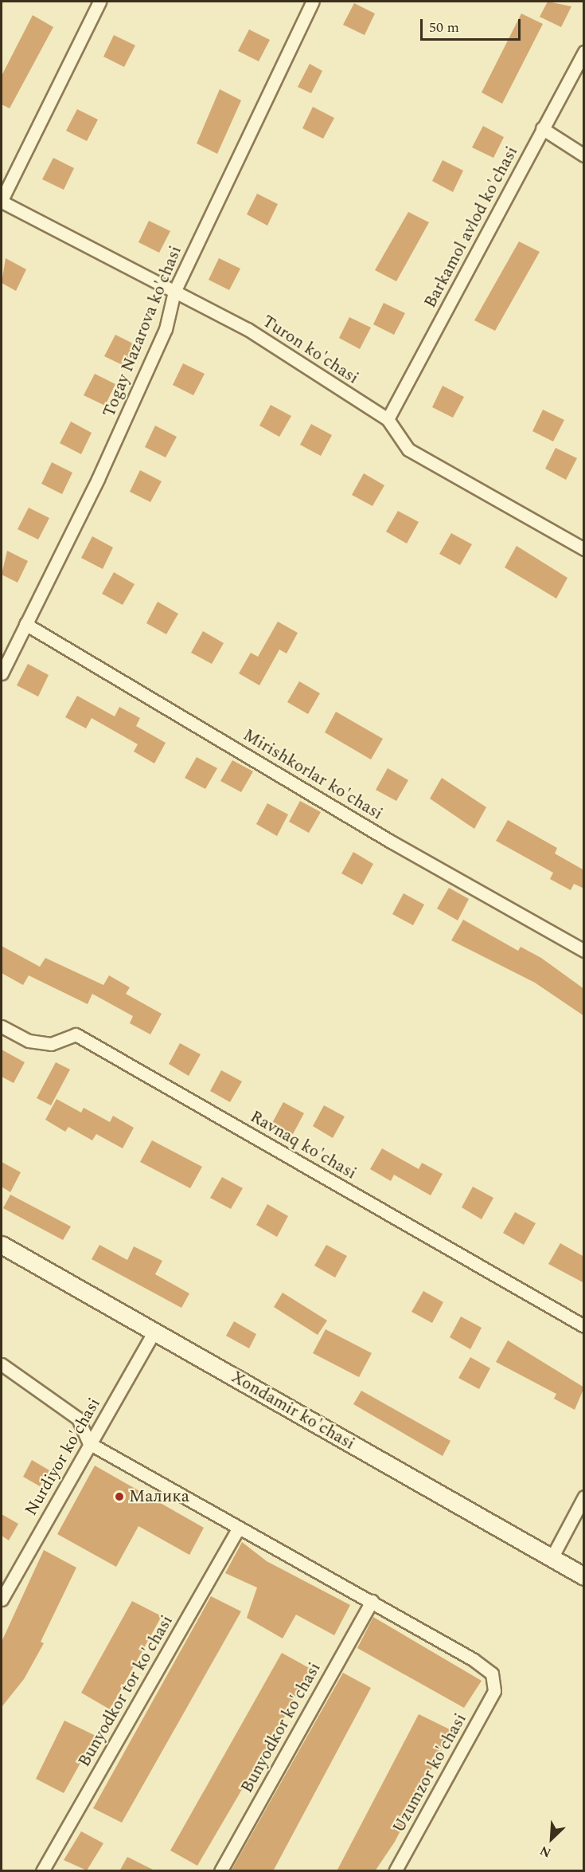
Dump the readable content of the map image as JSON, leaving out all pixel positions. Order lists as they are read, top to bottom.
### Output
{
  "streets": {
    "main road": ["Xondamir ko'chasi"],
    "street": [
      "Barkamol avlod ko'chasi",
      "Togay Nazarova ko'chasi",
      "Turon ko'chasi",
      "Mirishkorlar ko'chasi",
      "Ravnaq ko'chasi",
      "Nurdiyor ko'chasi",
      "Bunyodkor tor ko'chasi",
      "Bunyodkor ko'chasi",
      "Uzumzor ko'chasi"
    ]
  },
  "crossings": [
    ["Barkamol avlod ko'chasi", "Turon ko'chasi"],
    ["Togay Nazarova ko'chasi", "Turon ko'chasi"],
    ["Togay Nazarova ko'chasi", "Mirishkorlar ko'chasi"],
    ["Xondamir ko'chasi", "Nurdiyor ko'chasi"],
    ["Bunyodkor ko'chasi", "Uzumzor ko'chasi"]
  ],
  "places": ["Малика"],
  "scale_bar": "50 m",
  "north": "bottom left"
}
